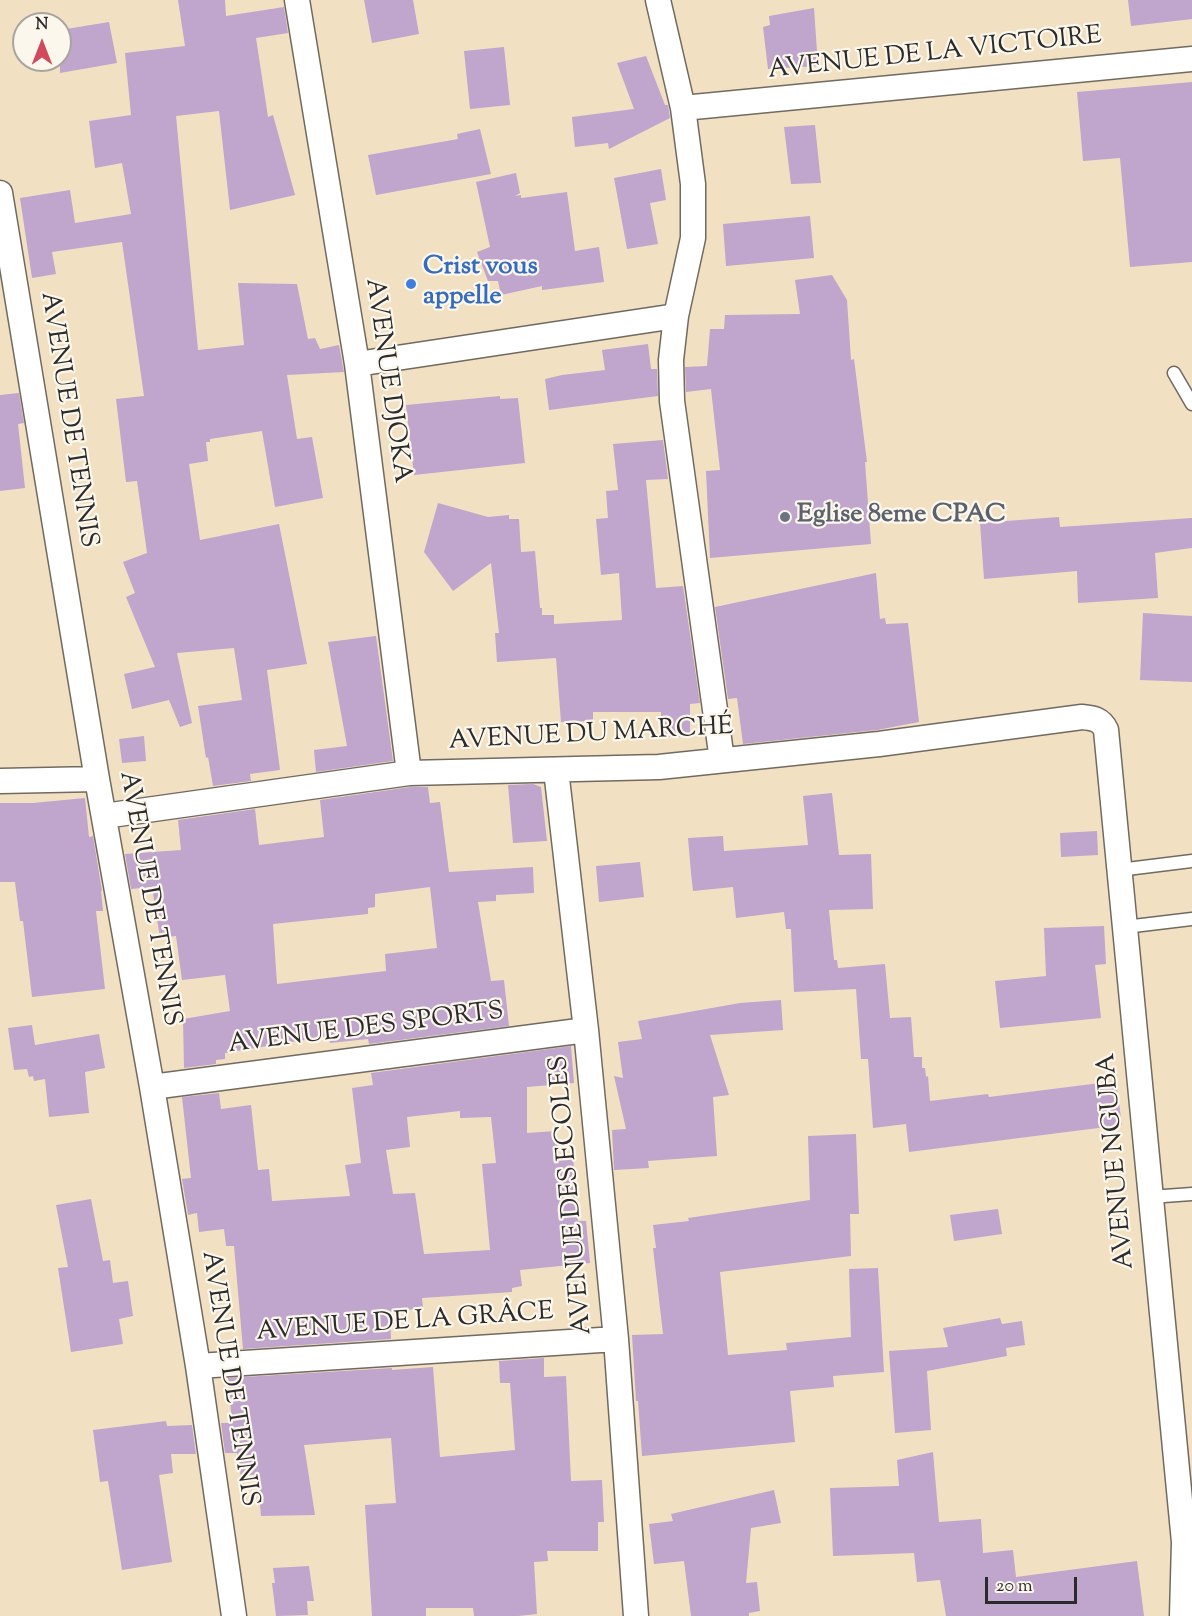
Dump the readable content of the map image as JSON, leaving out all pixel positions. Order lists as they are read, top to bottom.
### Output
{
  "streets": {
    "street": [
      "AVENUE DE LA VICTOIRE",
      "AVENUE DJOKA",
      "AVENUE DE TENNIS",
      "AVENUE DU MARCHÉ",
      "AVENUE DES SPORTS",
      "AVENUE NGUBA",
      "AVENUE DES ECOLES",
      "AVENUE DE LA GRÂCE"
    ]
  },
  "crossings": [
    ["AVENUE DJOKA", "AVENUE DU MARCHÉ"],
    ["AVENUE DE TENNIS", "AVENUE DU MARCHÉ"],
    ["AVENUE DE TENNIS", "AVENUE DES SPORTS"],
    ["AVENUE DE TENNIS", "AVENUE DE LA GRÂCE"],
    ["AVENUE DU MARCHÉ", "AVENUE NGUBA"],
    ["AVENUE DU MARCHÉ", "AVENUE DES ECOLES"],
    ["AVENUE DES SPORTS", "AVENUE DES ECOLES"],
    ["AVENUE DES ECOLES", "AVENUE DE LA GRÂCE"]
  ],
  "places": ["Crist vous appelle", "Eglise 8eme CPAC"],
  "scale_bar": "20 m",
  "north": "top"
}
